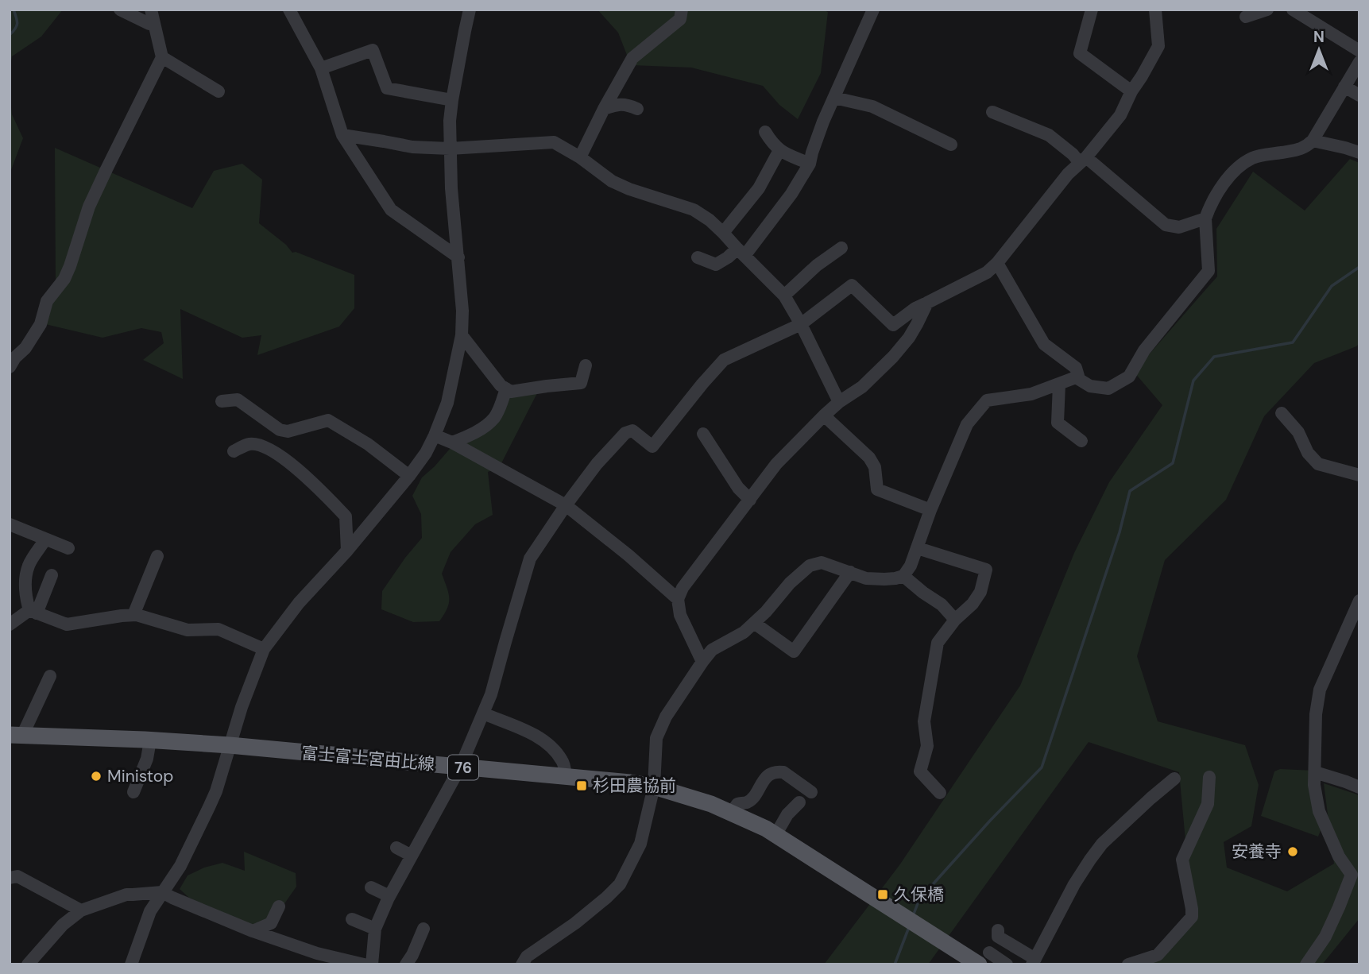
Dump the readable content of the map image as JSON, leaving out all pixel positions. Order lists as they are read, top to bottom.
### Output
{
  "streets": {
    "main road": ["富士富士宮由比線", "76"]
  },
  "places": {
    "other": ["Ministop", "安養寺"],
    "transit": ["杉田農協前", "久保橋"]
  },
  "north": "top"
}
